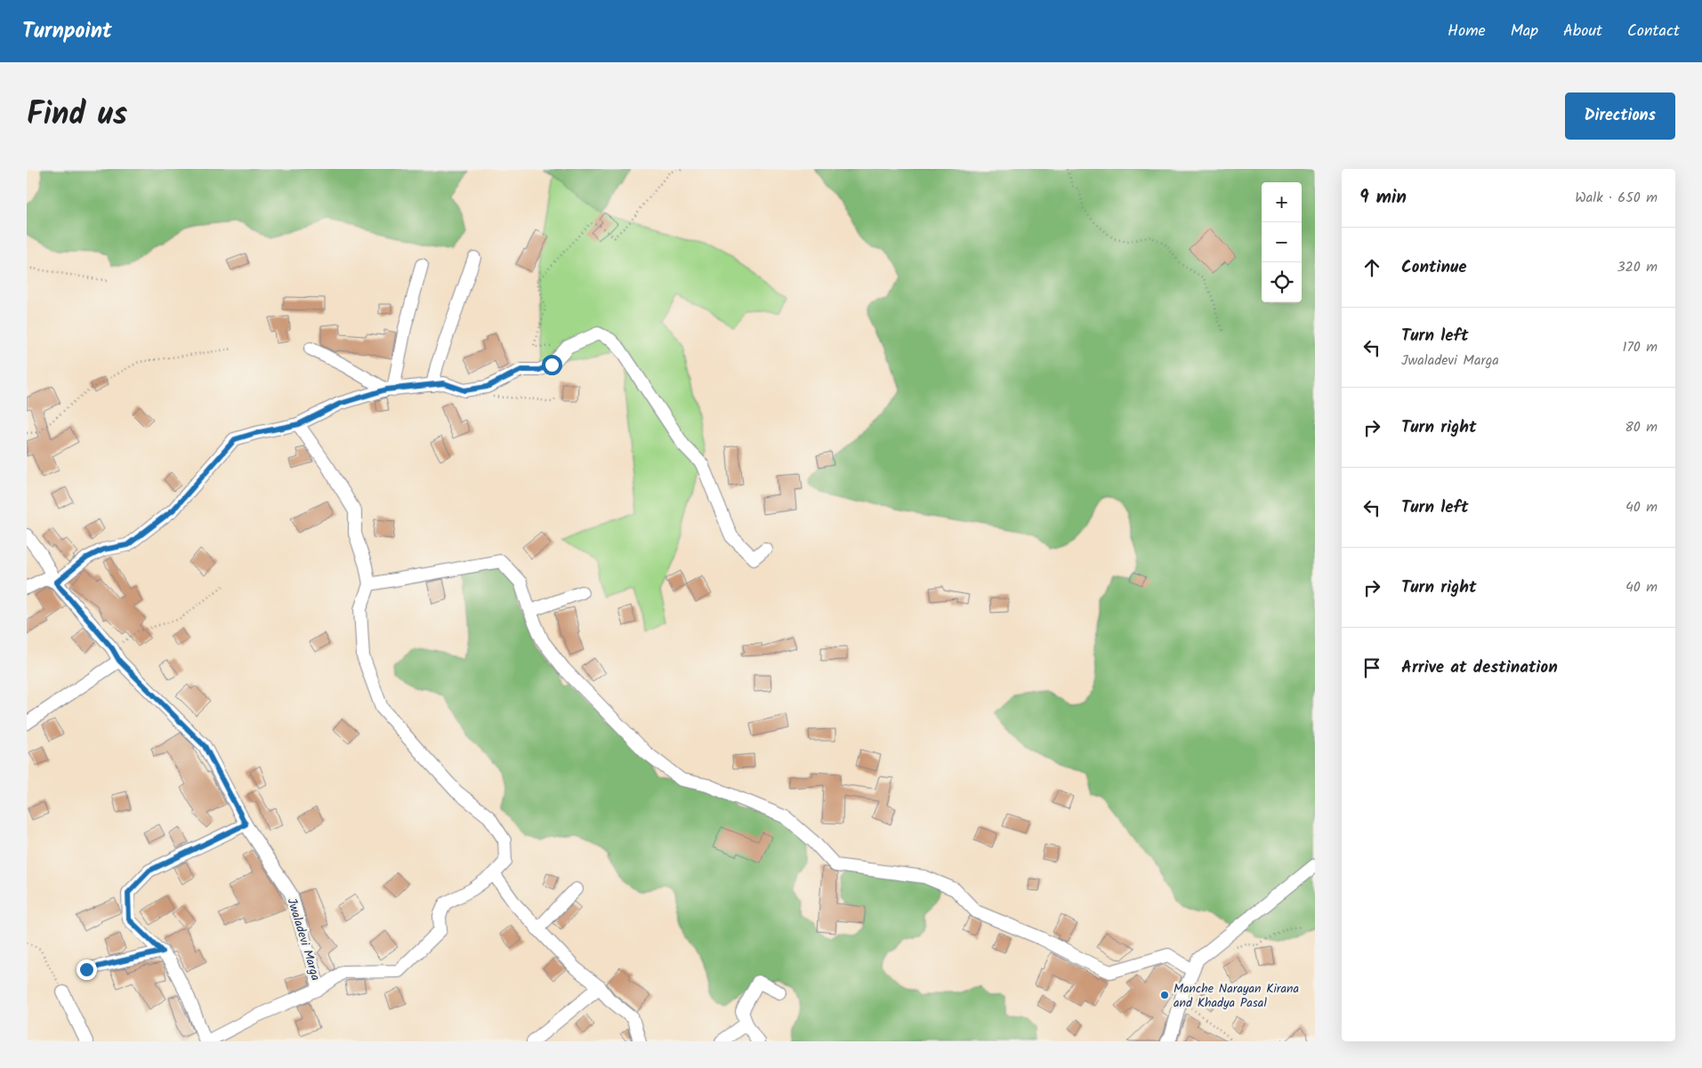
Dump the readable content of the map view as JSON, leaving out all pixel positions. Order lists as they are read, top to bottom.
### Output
{
  "streets": {
    "street": ["Jwaladevi Marga"]
  },
  "places": ["Manche Narayan Kirana and Khadya Pasal"],
  "page": {
    "header": "Turnpoint",
    "nav": [
      "Home",
      "Map",
      "About",
      "Contact"
    ],
    "title": "Find us",
    "buttons": "Directions",
    "heading": ["9 min", "Walk · 650 m"],
    "map_buttons": ["+", "−"],
    "list": [
      ["Continue", "320 m"],
      ["Turn left", "Jwaladevi Marga", "170 m"],
      ["Turn right", "80 m"],
      ["Turn left", "40 m"],
      ["Turn right", "40 m"],
      "Arrive at destination"
    ]
  }
}
